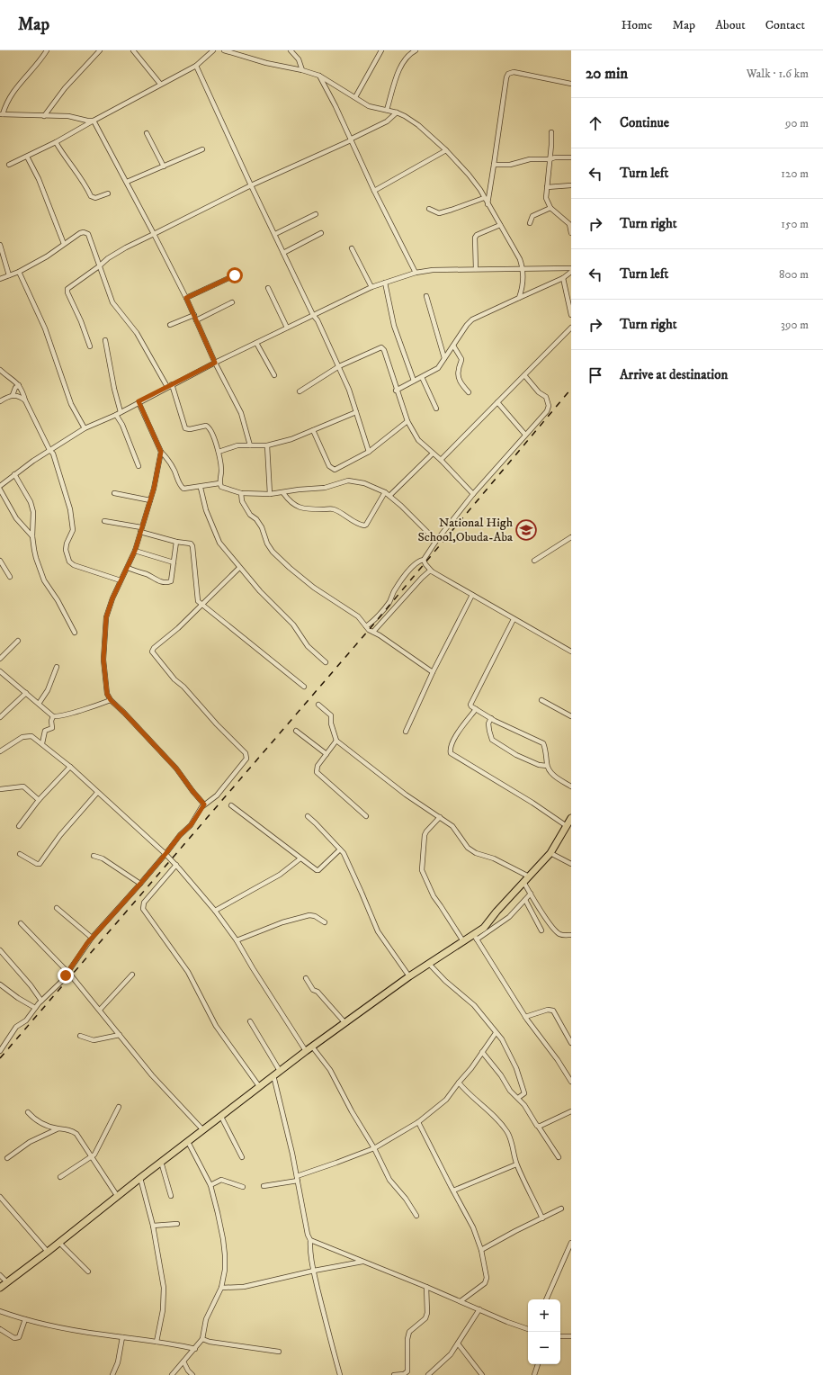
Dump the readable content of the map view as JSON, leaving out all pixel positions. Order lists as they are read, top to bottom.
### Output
{
  "places": {
    "school or university": ["National High School,Obuda-Aba"]
  },
  "page": {
    "header": "Map",
    "nav": [
      "Home",
      "Map",
      "About",
      "Contact"
    ],
    "heading": ["20 min", "Walk · 1.6 km"],
    "list": [
      ["Continue", "90 m"],
      ["Turn left", "120 m"],
      ["Turn right", "150 m"],
      ["Turn left", "800 m"],
      ["Turn right", "390 m"],
      "Arrive at destination"
    ],
    "map_buttons": ["+", "−"]
  }
}
